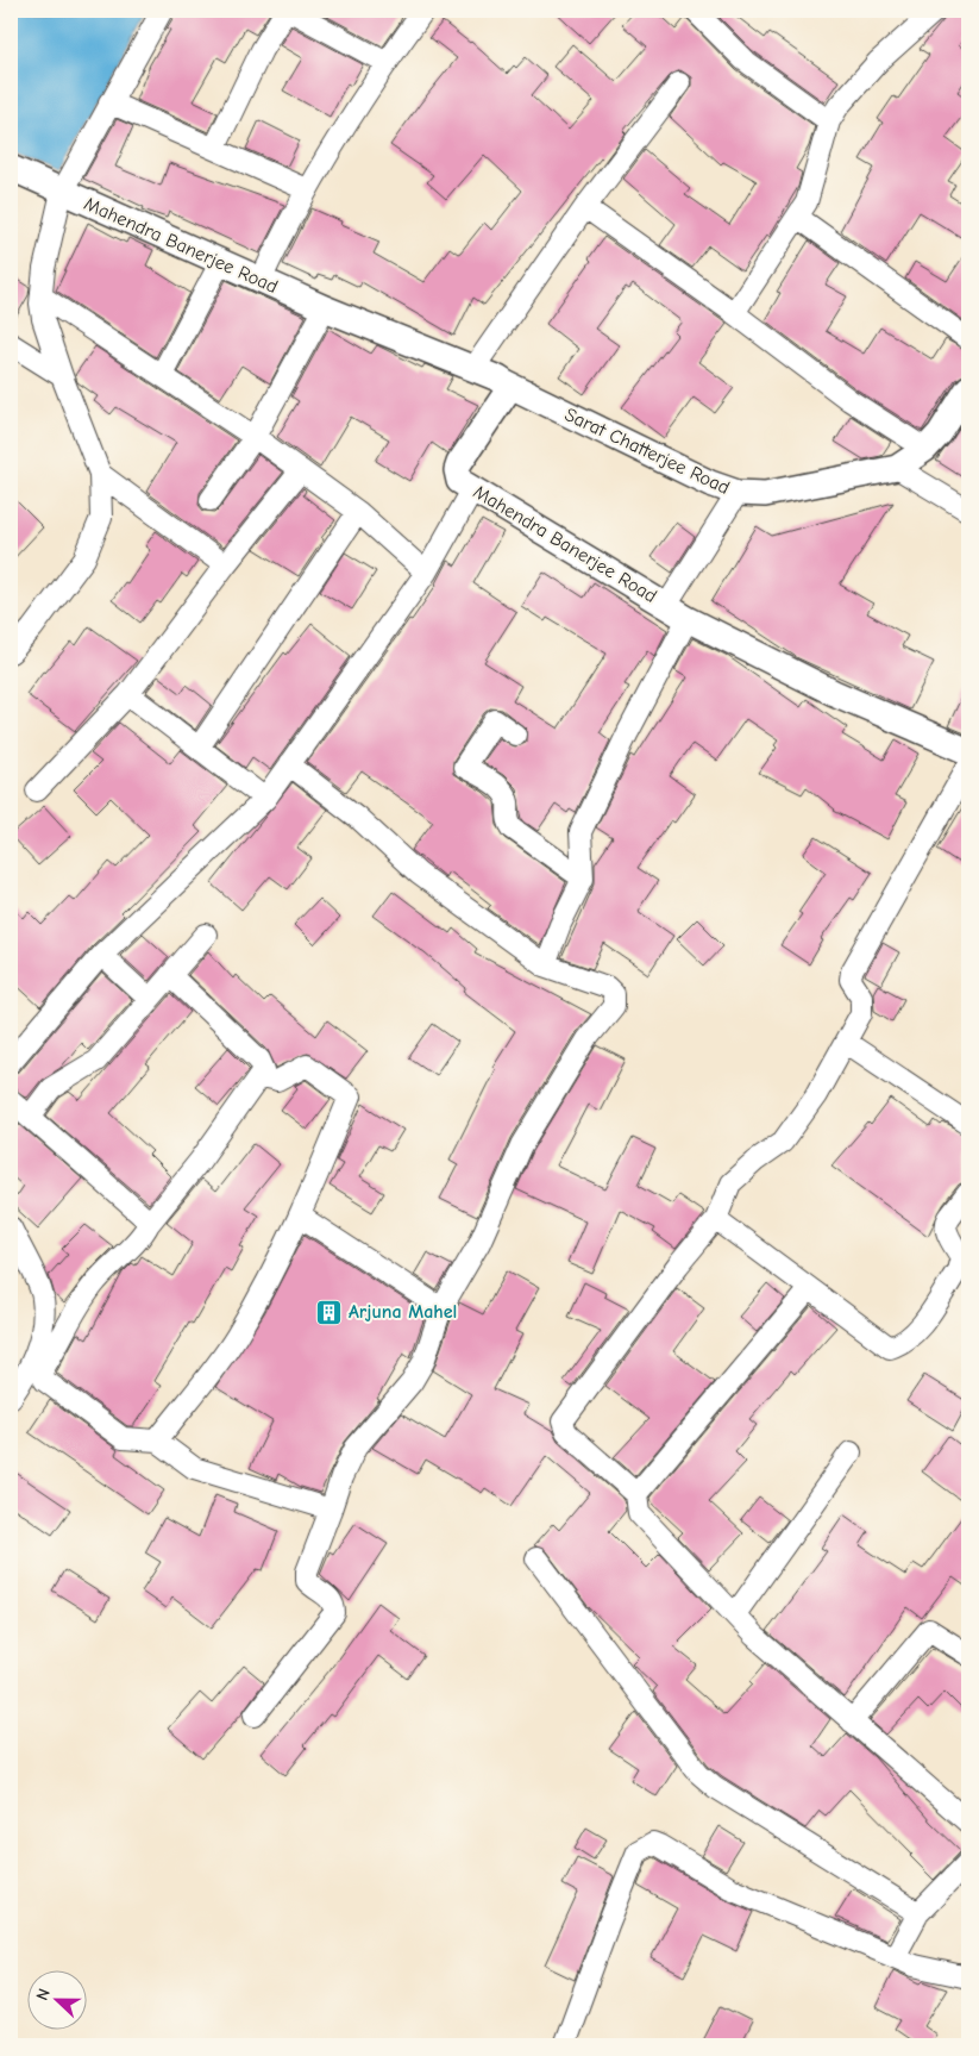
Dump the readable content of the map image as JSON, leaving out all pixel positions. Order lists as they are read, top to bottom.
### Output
{
  "streets": {
    "street": ["Mahendra Banerjee Road", "Sarat Chatterjee Road"]
  },
  "crossings": [
    ["Mahendra Banerjee Road", "Sarat Chatterjee Road"]
  ],
  "places": {
    "building": ["Arjuna Mahel"]
  },
  "north": "left"
}
